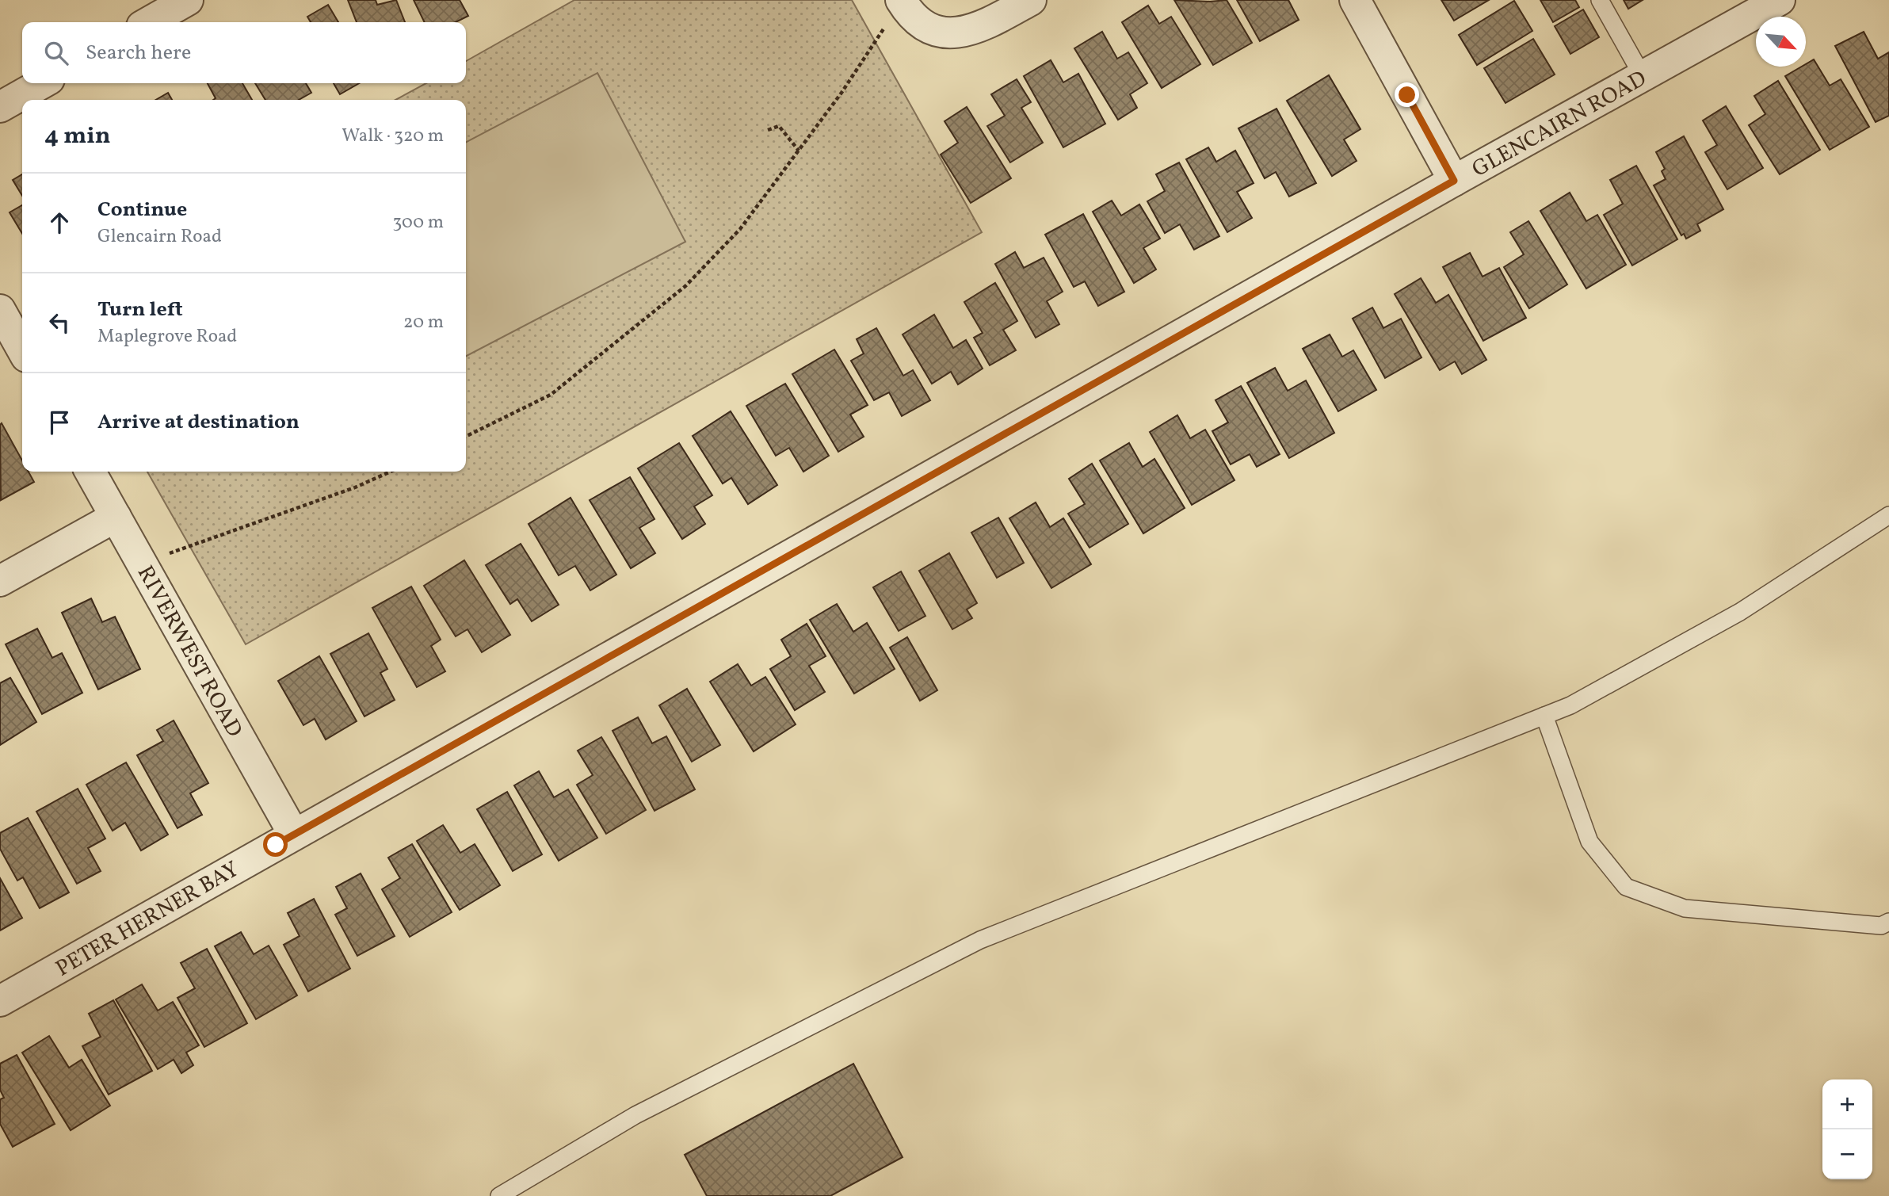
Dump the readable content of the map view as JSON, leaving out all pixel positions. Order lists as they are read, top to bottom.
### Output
{
  "streets": {
    "street": ["GLENCAIRN ROAD", "RIVERWEST ROAD", "PETER HERNER BAY"]
  },
  "crossings": [
    ["GLENCAIRN ROAD", "RIVERWEST ROAD"],
    ["GLENCAIRN ROAD", "PETER HERNER BAY"],
    ["RIVERWEST ROAD", "PETER HERNER BAY"]
  ],
  "north": "bottom right",
  "page": {
    "search": "Search here",
    "heading": ["4 min", "Walk · 320 m"],
    "list": [
      ["Continue", "Glencairn Road", "300 m"],
      ["Turn left", "Maplegrove Road", "20 m"],
      "Arrive at destination"
    ],
    "map_buttons": ["+", "−"]
  }
}
